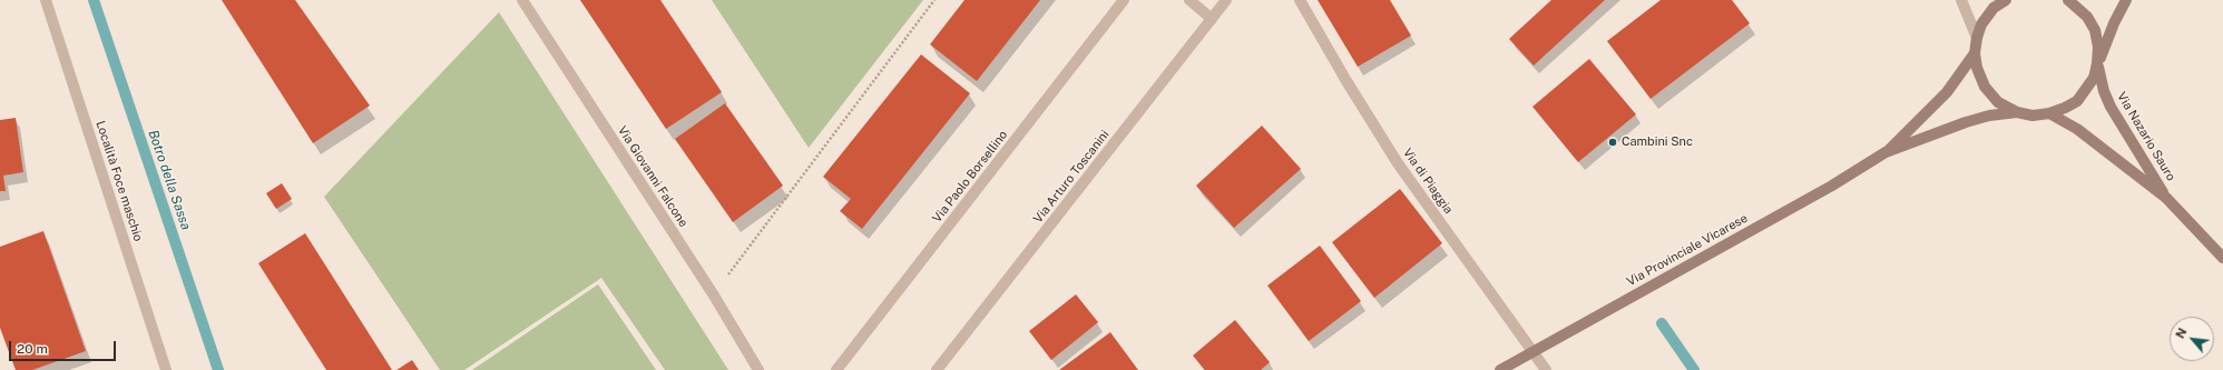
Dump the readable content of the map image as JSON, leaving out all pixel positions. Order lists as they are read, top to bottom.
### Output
{
  "streets": {
    "main road": ["Via Nazario Sauro", "Via Provinciale Vicarese"],
    "street": [
      "Via Giovanni Falcone",
      "Via Paolo Borsellino",
      "Via Arturo Toscanini",
      "Località Foce maschio",
      "Via di Piaggia"
    ]
  },
  "crossings": [
    ["Via di Piaggia", "Via Provinciale Vicarese"]
  ],
  "water": ["Botro della Sassa"],
  "places": ["Cambini Snc"],
  "scale_bar": "20 m",
  "north": "top left"
}
